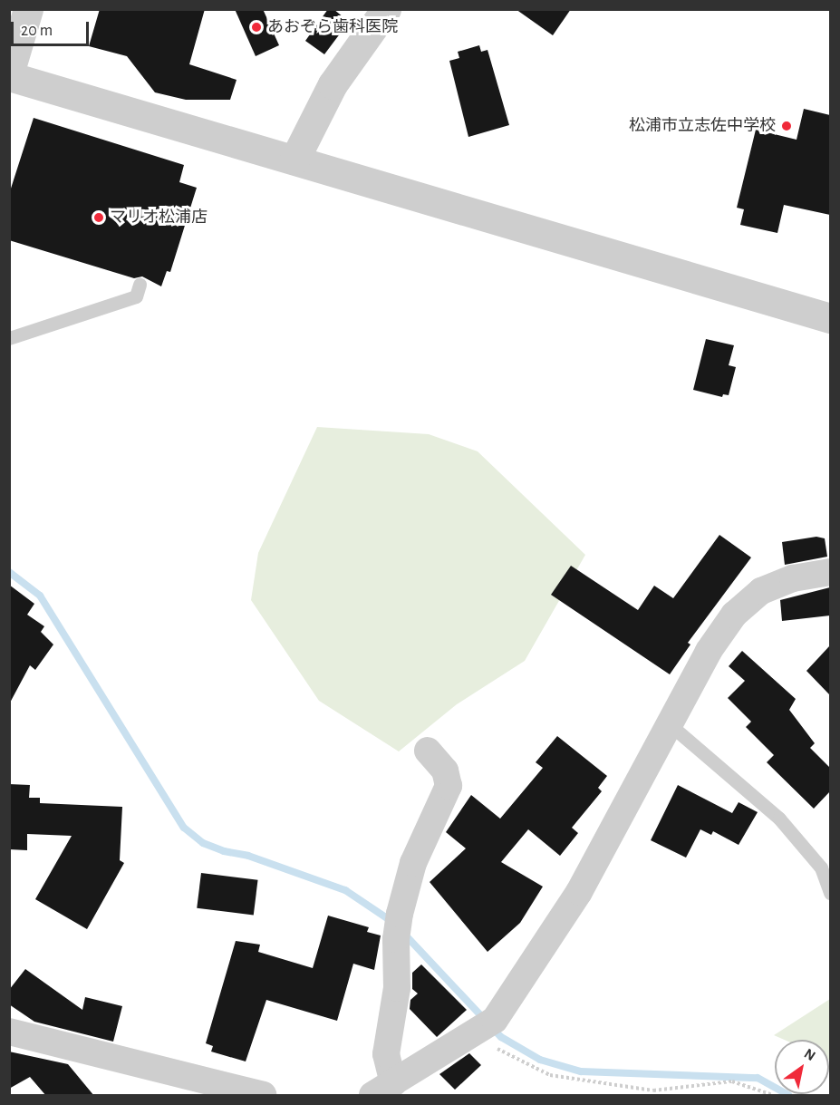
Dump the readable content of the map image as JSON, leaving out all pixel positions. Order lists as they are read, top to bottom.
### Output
{
  "places": ["あおぞら歯科医院", "松浦市立志佐中学校", "マリオ松浦店"],
  "scale_bar": "20 m",
  "north": "top right"
}
